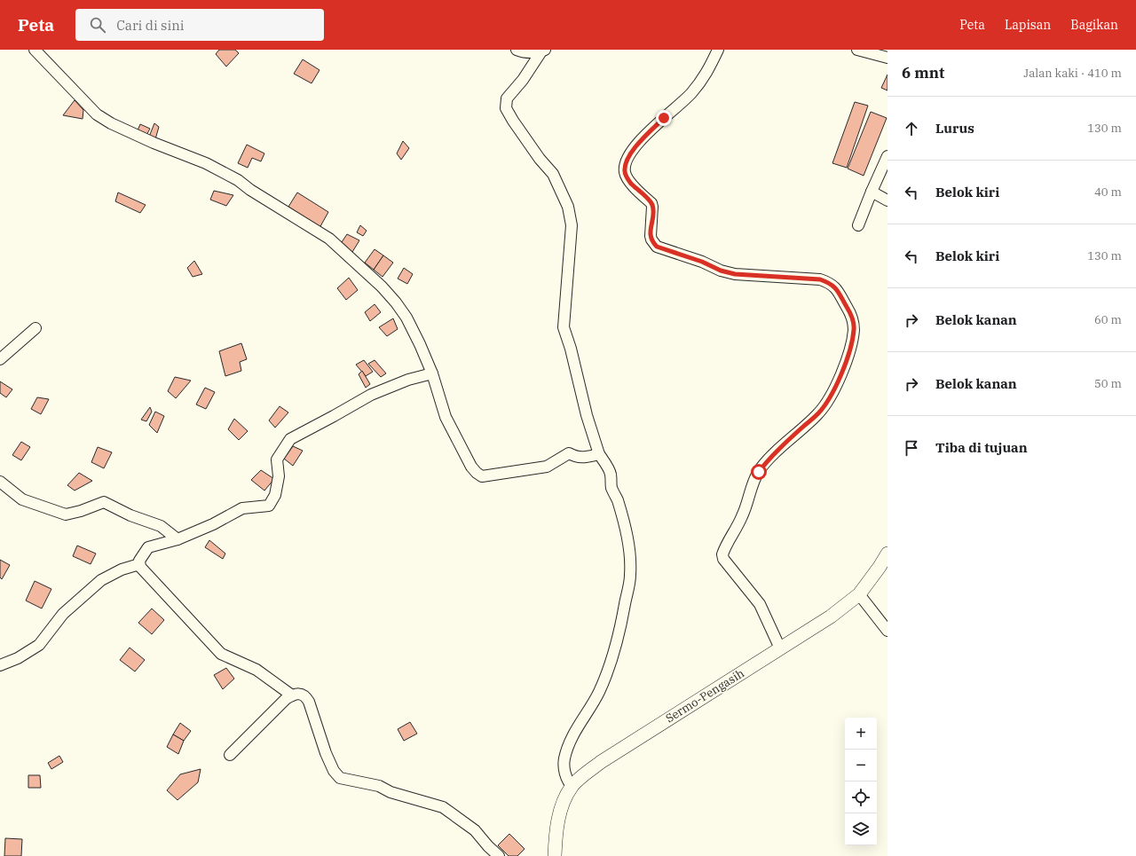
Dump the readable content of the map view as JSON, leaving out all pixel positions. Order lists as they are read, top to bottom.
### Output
{
  "streets": {
    "main road": ["Sermo-Pengasih"]
  },
  "page": {
    "header": "Peta",
    "search": "Cari di sini",
    "nav": ["Peta", "Lapisan", "Bagikan"],
    "heading": ["6 mnt", "Jalan kaki · 410 m"],
    "list": [
      ["Lurus", "130 m"],
      ["Belok kiri", "40 m"],
      ["Belok kiri", "130 m"],
      ["Belok kanan", "60 m"],
      ["Belok kanan", "50 m"],
      "Tiba di tujuan"
    ],
    "map_buttons": ["+", "−"]
  }
}
